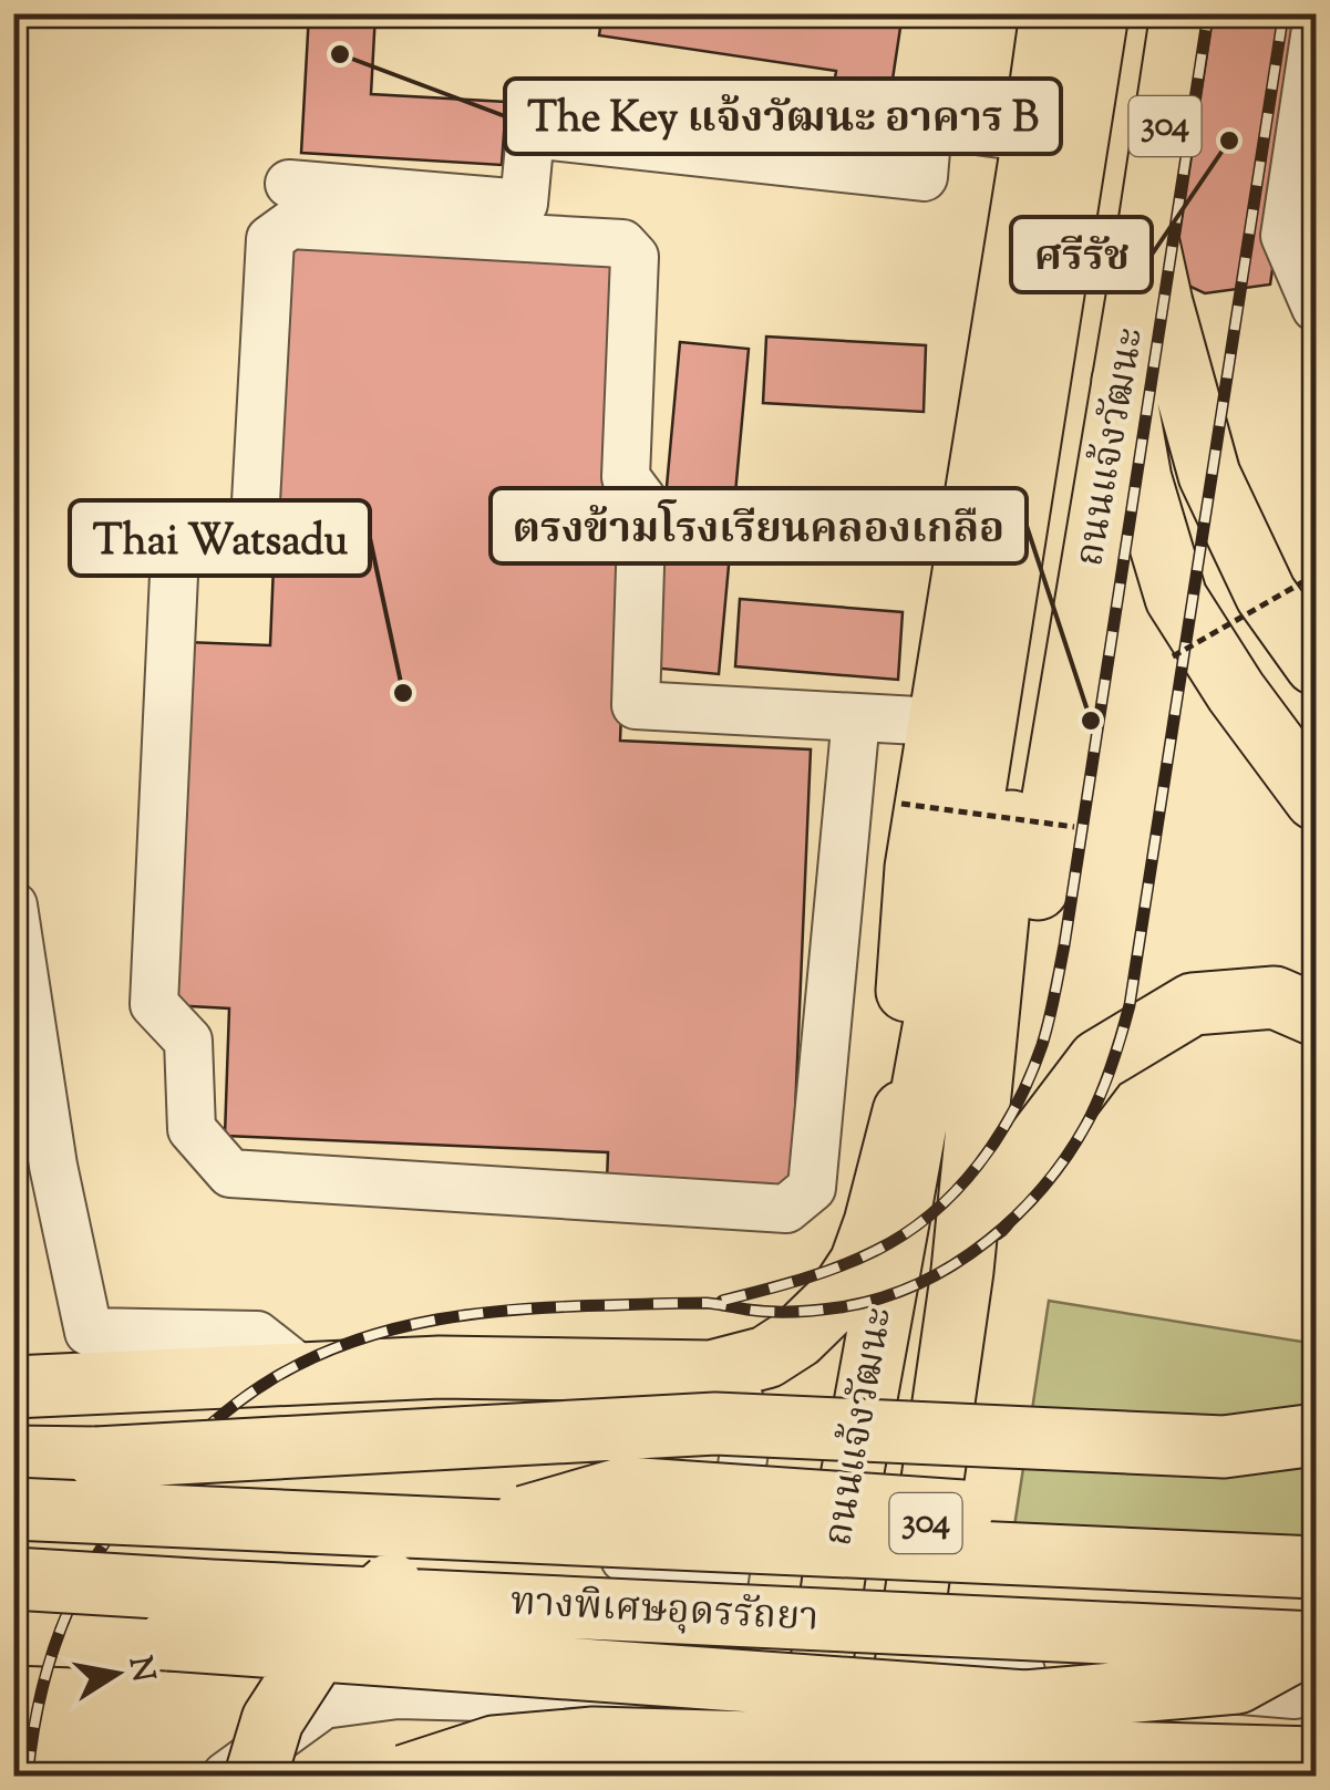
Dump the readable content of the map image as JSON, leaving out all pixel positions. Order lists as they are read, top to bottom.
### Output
{
  "streets": {
    "main road": ["304", "ถนนแจ้งวัฒนะ", "ทางพิเศษอุดรรัถยา"]
  },
  "places": [
    "The Key แจ้งวัฒนะ อาคาร B",
    "ศรีรัช",
    "Thai Watsadu",
    "ตรงข้ามโรงเรียนคลองเกลือ"
  ],
  "north": "right"
}
